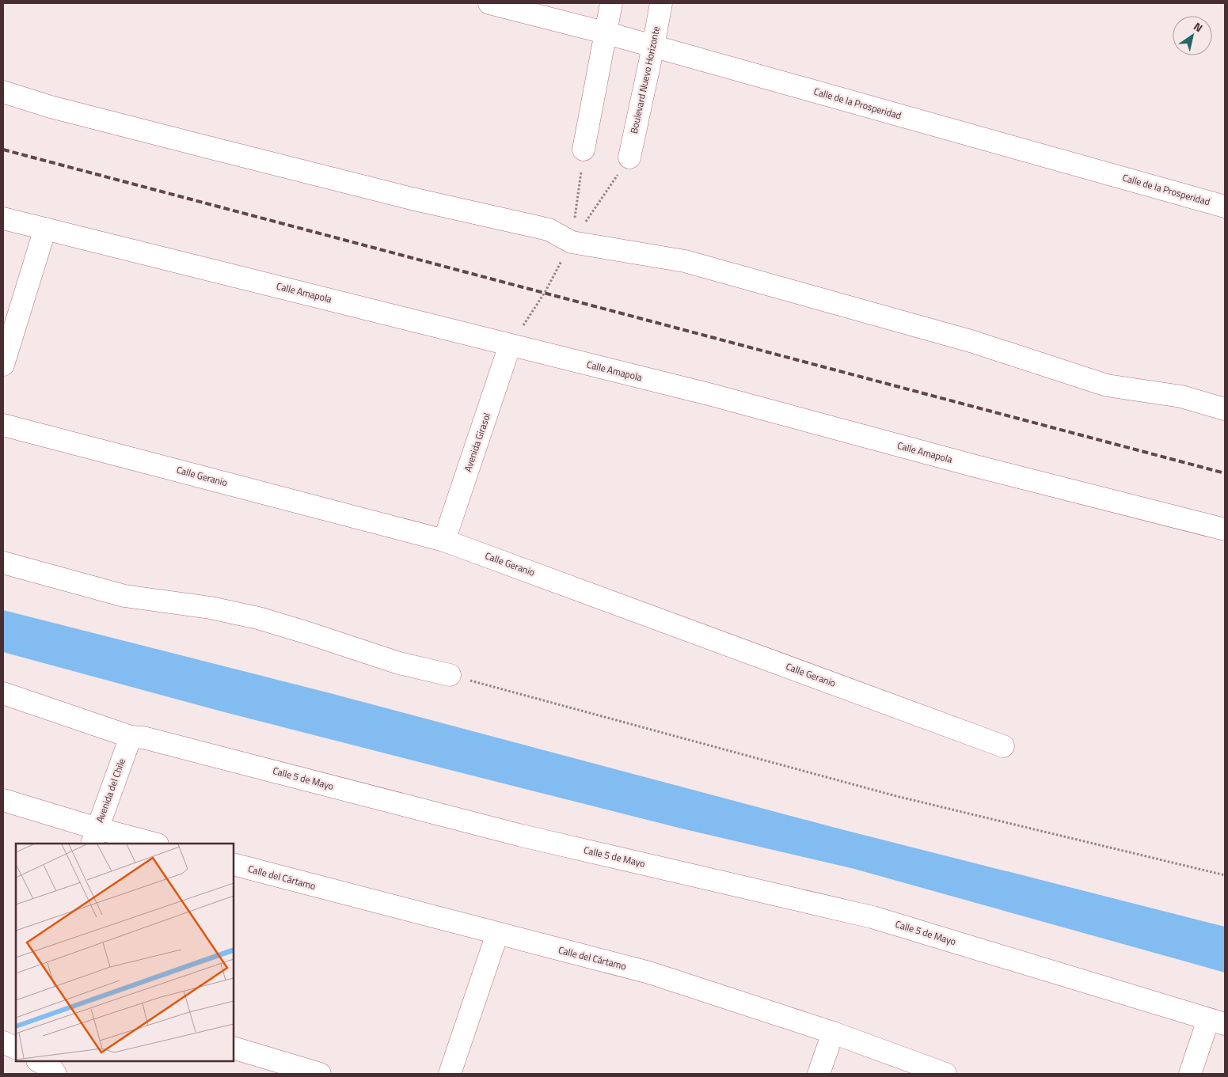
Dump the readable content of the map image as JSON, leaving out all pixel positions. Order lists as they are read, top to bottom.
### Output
{
  "streets": {
    "street": [
      "Boulevard Nuevo Horizonte",
      "Calle de la Prosperidad",
      "Calle Amapola",
      "Avenida Girasol",
      "Calle Geranio",
      "Calle 5 de Mayo",
      "Avenida del Chile",
      "Calle del Cártamo"
    ]
  },
  "crossings": [
    ["Boulevard Nuevo Horizonte", "Calle de la Prosperidad"],
    ["Calle Amapola", "Avenida Girasol"],
    ["Avenida Girasol", "Calle Geranio"],
    ["Calle 5 de Mayo", "Avenida del Chile"]
  ],
  "north": "top right"
}
